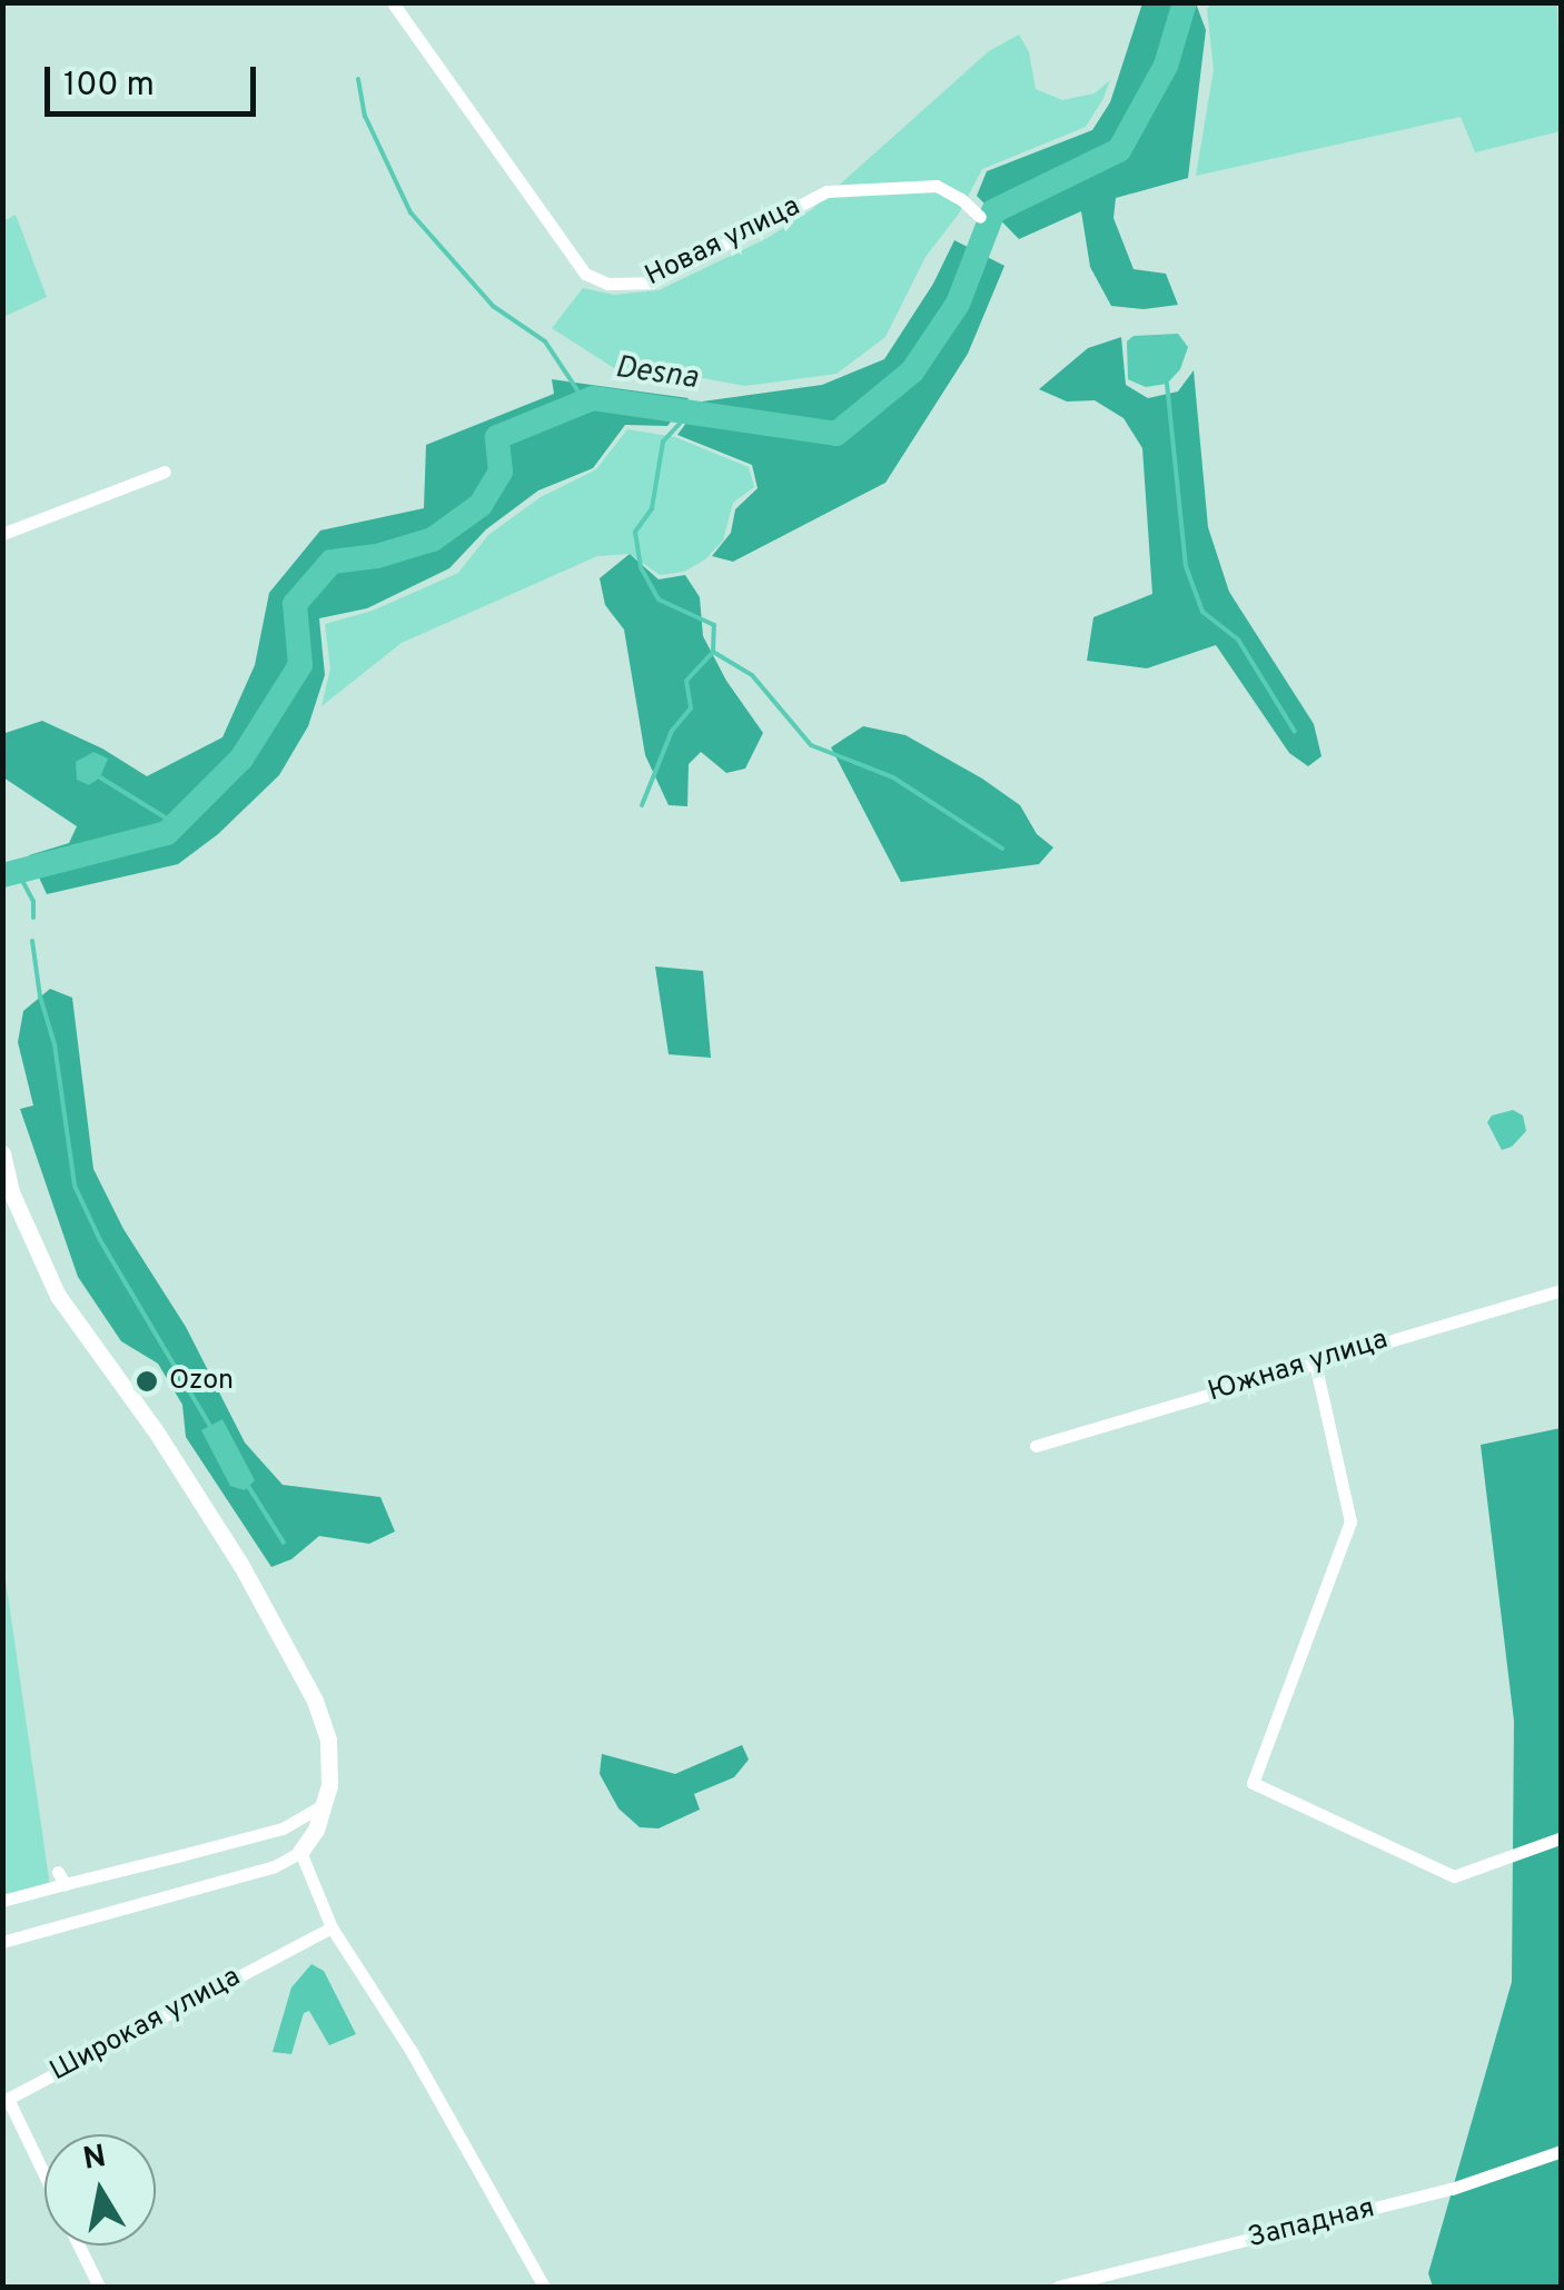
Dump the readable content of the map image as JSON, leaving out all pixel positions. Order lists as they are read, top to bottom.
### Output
{
  "streets": {
    "street": [
      "Новая улица",
      "Южная улица",
      "Широкая улица",
      "Западная"
    ]
  },
  "water": ["Desna"],
  "places": ["Ozon"],
  "scale_bar": "100 m",
  "north": "top"
}
